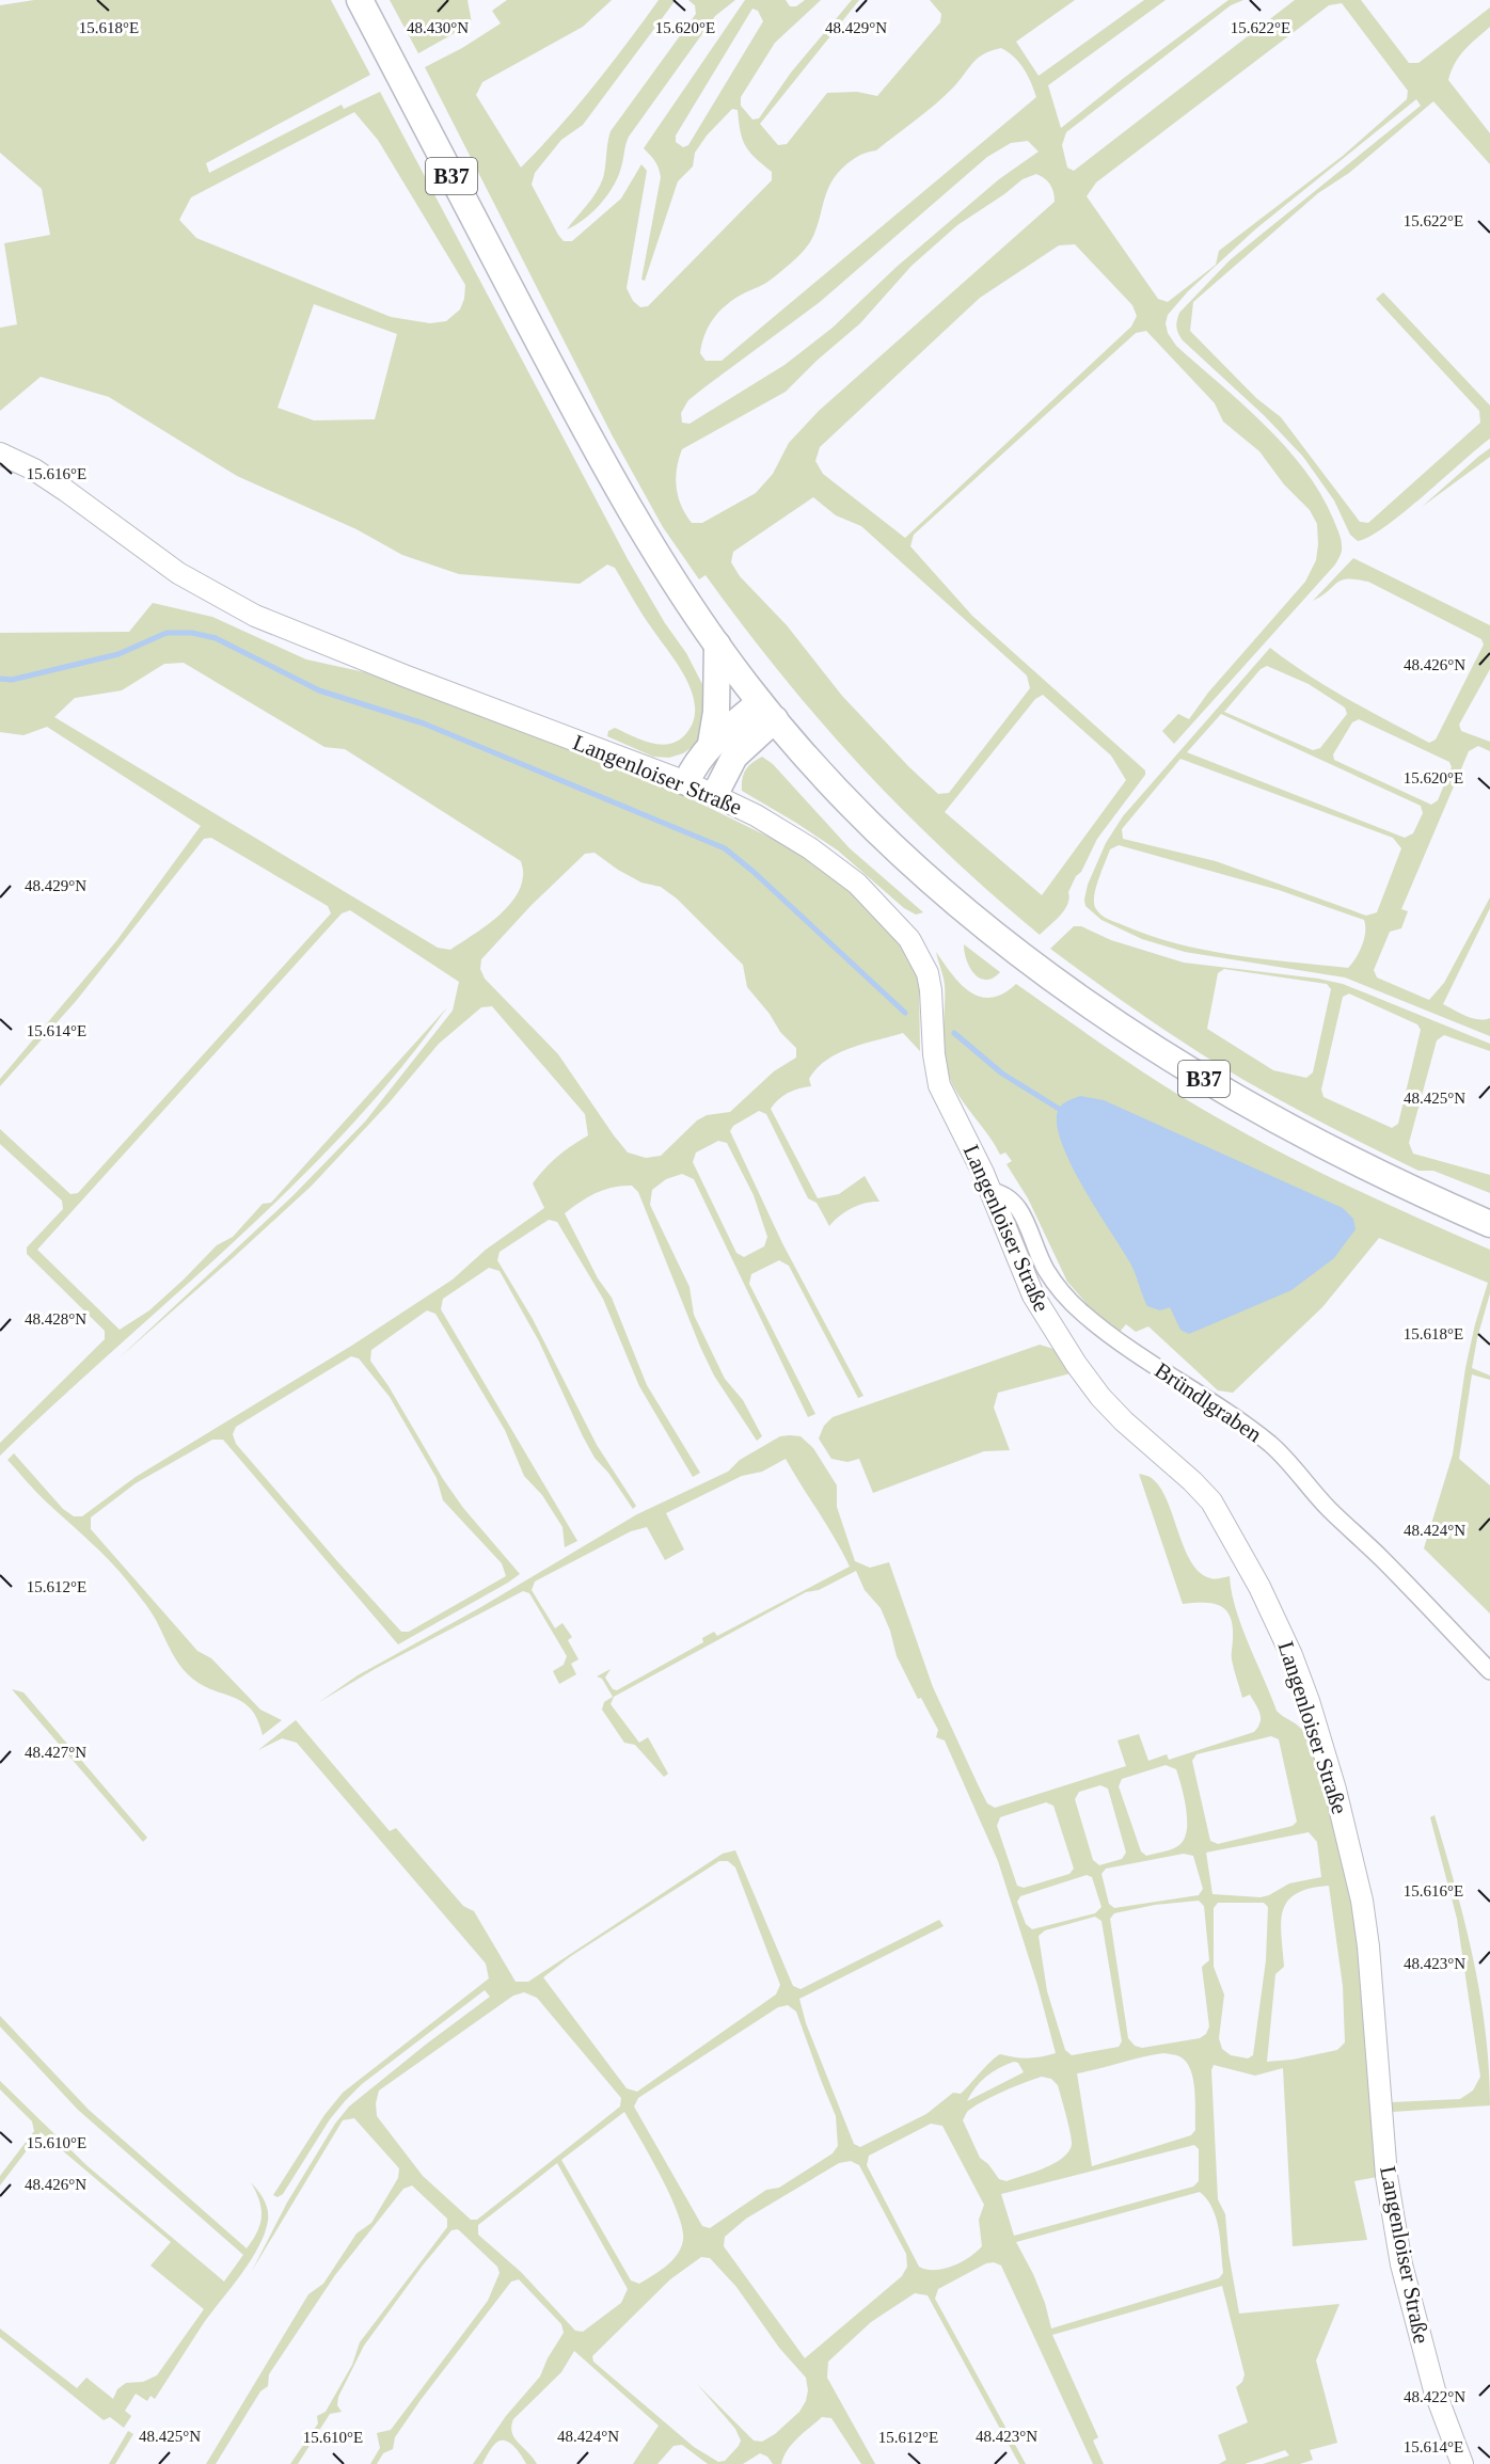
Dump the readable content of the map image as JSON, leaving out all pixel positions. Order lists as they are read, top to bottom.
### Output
{
  "streets": {
    "main road": ["B37"],
    "street": ["Langenloiser Straße", "Bründlgraben"]
  },
  "crossings": [
    ["Langenloiser Straße", "Bründlgraben"]
  ],
  "coordinates": [
    "15.618°E",
    "15.620°E",
    "15.622°E",
    "48.430°N",
    "48.429°N",
    "15.616°E",
    "48.426°N",
    "15.614°E",
    "48.425°N",
    "48.428°N",
    "48.424°N",
    "15.612°E",
    "48.427°N",
    "48.423°N",
    "15.610°E",
    "48.422°N"
  ]
}
